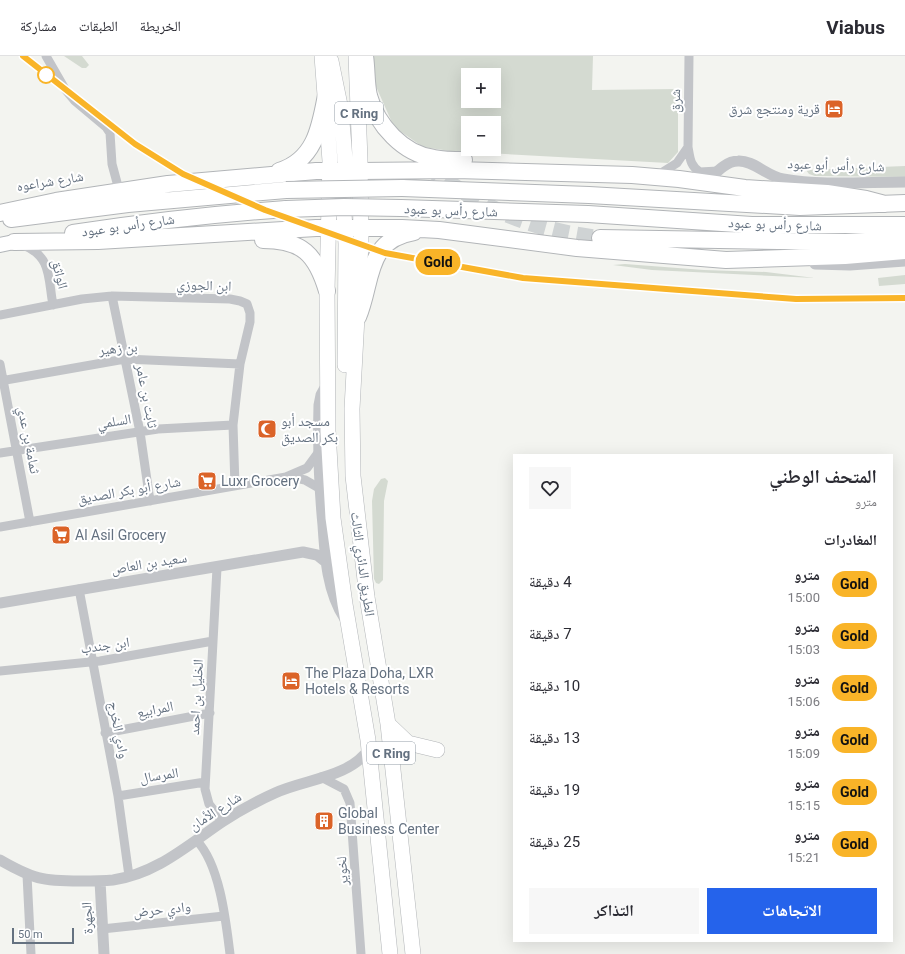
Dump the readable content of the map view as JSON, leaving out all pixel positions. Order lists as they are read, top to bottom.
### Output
{
  "streets": {
    "highway": ["C Ring", "شارع رأس بو عبود", "الطريق الدائري الثالث"],
    "street": [
      "شرق",
      "شارع رأس أبو عبود",
      "شارع شراعوه",
      "الواثق",
      "ابن الجوزي",
      "بن زهير",
      "ثابت بن عامر",
      "السلمي",
      "ثمامة بن عدي",
      "شارع أبو بكر الصديق",
      "سعيد بن العاص",
      "ابن جندب",
      "الخليل بن احمد",
      "المرابيع",
      "وادي الخرج",
      "المرسال",
      "شارع الأمان",
      "لخوير",
      "وادي حرض",
      "الجهرة"
    ]
  },
  "crossings": [
    ["شرق", "شارع رأس أبو عبود"],
    ["C Ring", "الطريق الدائري الثالث"],
    ["شارع رأس بو عبود", "الواثق"],
    ["الواثق", "ابن الجوزي"],
    ["ابن الجوزي", "بن زهير"],
    ["ابن الجوزي", "ثابت بن عامر"],
    ["ابن الجوزي", "السلمي"],
    ["ابن الجوزي", "شارع أبو بكر الصديق"],
    ["بن زهير", "ثابت بن عامر"],
    ["بن زهير", "ثمامة بن عدي"],
    ["ثابت بن عامر", "السلمي"],
    ["ثابت بن عامر", "شارع أبو بكر الصديق"],
    ["السلمي", "ثمامة بن عدي"],
    ["ثمامة بن عدي", "شارع أبو بكر الصديق"],
    ["شارع أبو بكر الصديق", "الطريق الدائري الثالث"],
    ["سعيد بن العاص", "الطريق الدائري الثالث"],
    ["سعيد بن العاص", "الخليل بن احمد"],
    ["سعيد بن العاص", "وادي الخرج"],
    ["الطريق الدائري الثالث", "شارع الأمان"],
    ["ابن جندب", "الخليل بن احمد"],
    ["ابن جندب", "وادي الخرج"],
    ["الخليل بن احمد", "المرابيع"],
    ["الخليل بن احمد", "المرسال"],
    ["الخليل بن احمد", "شارع الأمان"],
    ["المرابيع", "وادي الخرج"],
    ["وادي الخرج", "المرسال"],
    ["وادي الخرج", "شارع الأمان"],
    ["شارع الأمان", "لخوير"],
    ["شارع الأمان", "الجهرة"],
    ["وادي حرض", "الجهرة"]
  ],
  "places": {
    "hotel": ["قرية ومنتجع شرق", "The Plaza Doha, LXR Hotels & Resorts"],
    "mosque": ["مسجد أبو بكر الصديق"],
    "supermarket": ["Luxr Grocery", "Al Asil Grocery"],
    "building": ["Global Business Center"]
  },
  "lines": ["metro line Gold"],
  "scale_bar": "50 m",
  "page": {
    "header": "Viabus",
    "nav": ["الخريطة", "الطبقات", "مشاركة"],
    "on_map": "Gold",
    "map_buttons": ["+", "−"],
    "heading": [
      ["المتحف الوطني", "مترو"],
      "المغادرات"
    ],
    "list": [
      {
        "mark": "Gold",
        "name": "مترو",
        "note": "15:00",
        "value": "4 دقيقة"
      },
      {
        "mark": "Gold",
        "name": "مترو",
        "note": "15:03",
        "value": "7 دقيقة"
      },
      {
        "mark": "Gold",
        "name": "مترو",
        "note": "15:06",
        "value": "10 دقيقة"
      },
      {
        "mark": "Gold",
        "name": "مترو",
        "note": "15:09",
        "value": "13 دقيقة"
      },
      {
        "mark": "Gold",
        "name": "مترو",
        "note": "15:15",
        "value": "19 دقيقة"
      },
      {
        "mark": "Gold",
        "name": "مترو",
        "note": "15:21",
        "value": "25 دقيقة"
      }
    ],
    "buttons": ["الاتجاهات", "التذاكر"],
    "scale": "50 m"
  }
}
